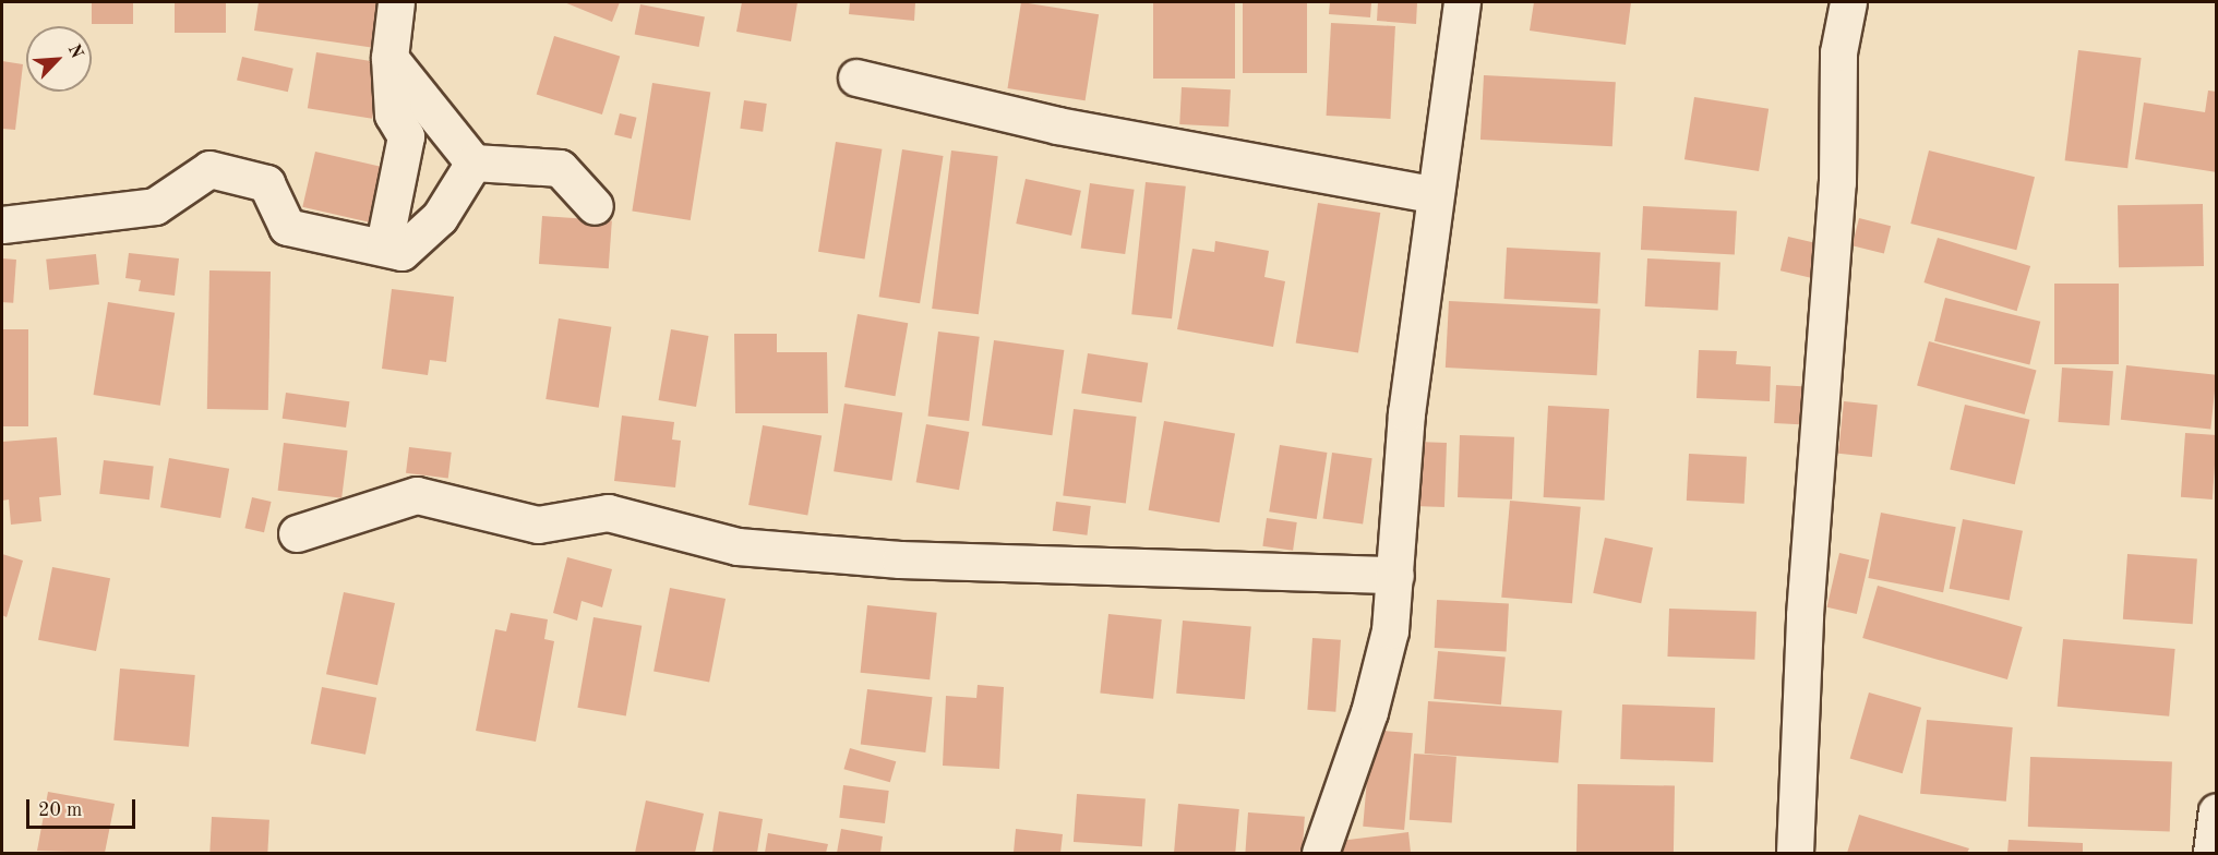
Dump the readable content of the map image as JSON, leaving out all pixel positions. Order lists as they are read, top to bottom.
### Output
{
  "scale_bar": "20 m",
  "north": "top right"
}
